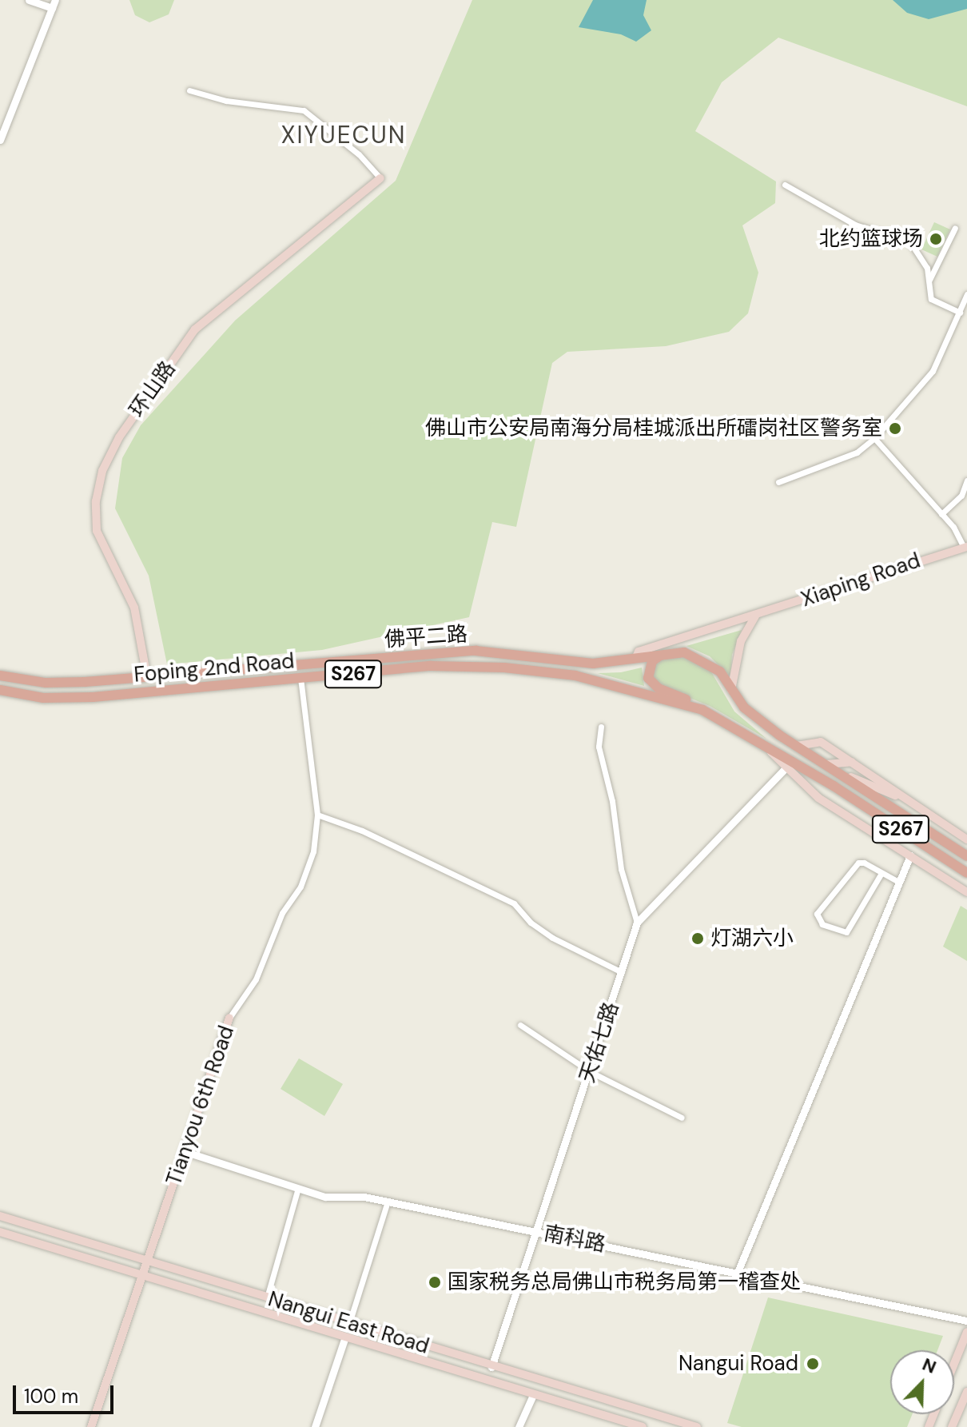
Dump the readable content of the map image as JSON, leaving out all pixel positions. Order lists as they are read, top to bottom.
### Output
{
  "streets": {
    "main road": [
      "环山路",
      "Xiaping Road",
      "佛平二路",
      "Foping 2nd Road",
      "S267",
      "Tianyou 6th Road",
      "Nangui East Road"
    ],
    "street": ["天佑七路", "南科路"]
  },
  "crossings": [
    ["环山路", "佛平二路"],
    ["Xiaping Road", "佛平二路"],
    ["佛平二路", "S267"],
    ["Foping 2nd Road", "S267"],
    ["Foping 2nd Road", "Tianyou 6th Road"],
    ["天佑七路", "南科路"],
    ["天佑七路", "Nangui East Road"],
    ["Tianyou 6th Road", "南科路"],
    ["Tianyou 6th Road", "Nangui East Road"]
  ],
  "districts": ["XIYUECUN"],
  "places": [
    "北约篮球场",
    "佛山市公安局南海分局桂城派出所礌岗社区警务室",
    "灯湖六小",
    "国家税务总局佛山市税务局第一稽查处",
    "Nangui Road"
  ],
  "scale_bar": "100 m",
  "north": "top right"
}
